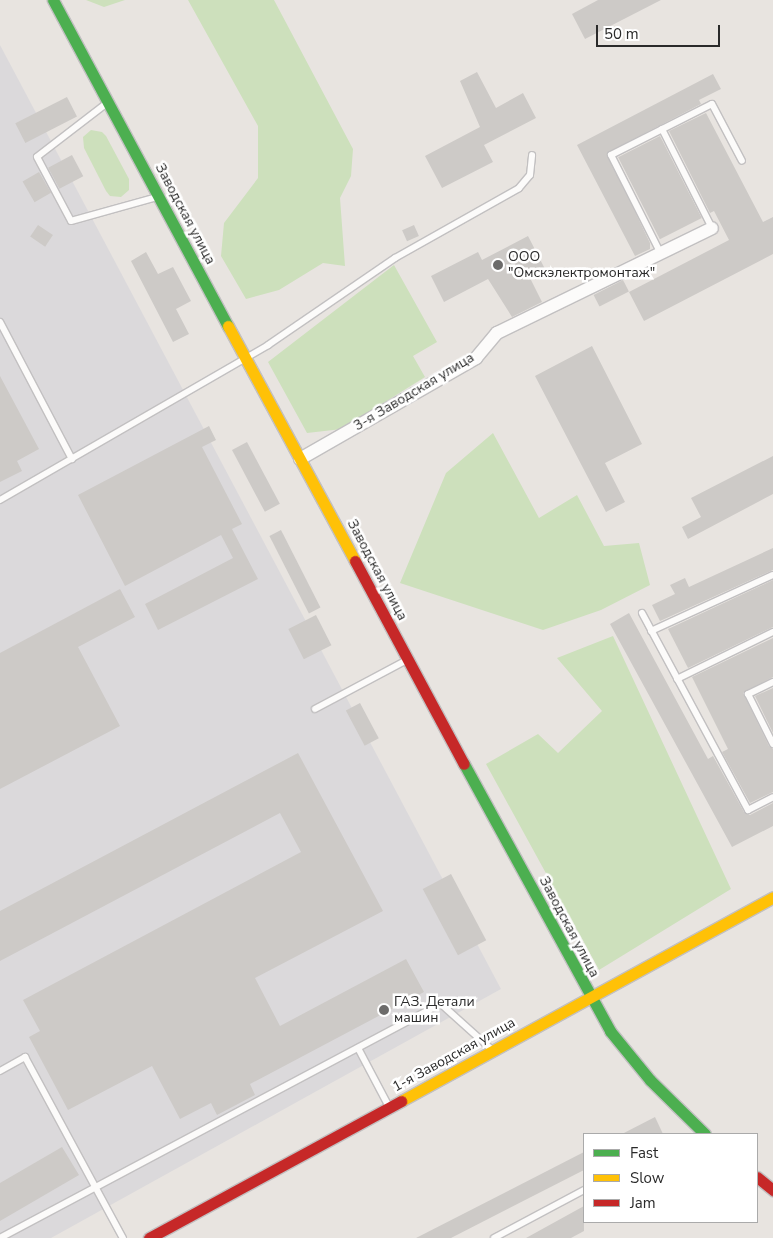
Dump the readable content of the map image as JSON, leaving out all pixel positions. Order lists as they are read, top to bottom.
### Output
{
  "streets": {
    "main road": ["Заводская улица", "1-я Заводская улица"],
    "street": ["3-я Заводская улица"]
  },
  "crossings": [
    ["Заводская улица", "3-я Заводская улица"],
    ["Заводская улица", "1-я Заводская улица"]
  ],
  "places": ["ООО \"Омскэлектромонтаж\"", "ГАЗ. Детали машин"],
  "legend": ["Fast", "Slow", "Jam"],
  "scale_bar": "50 m"
}
